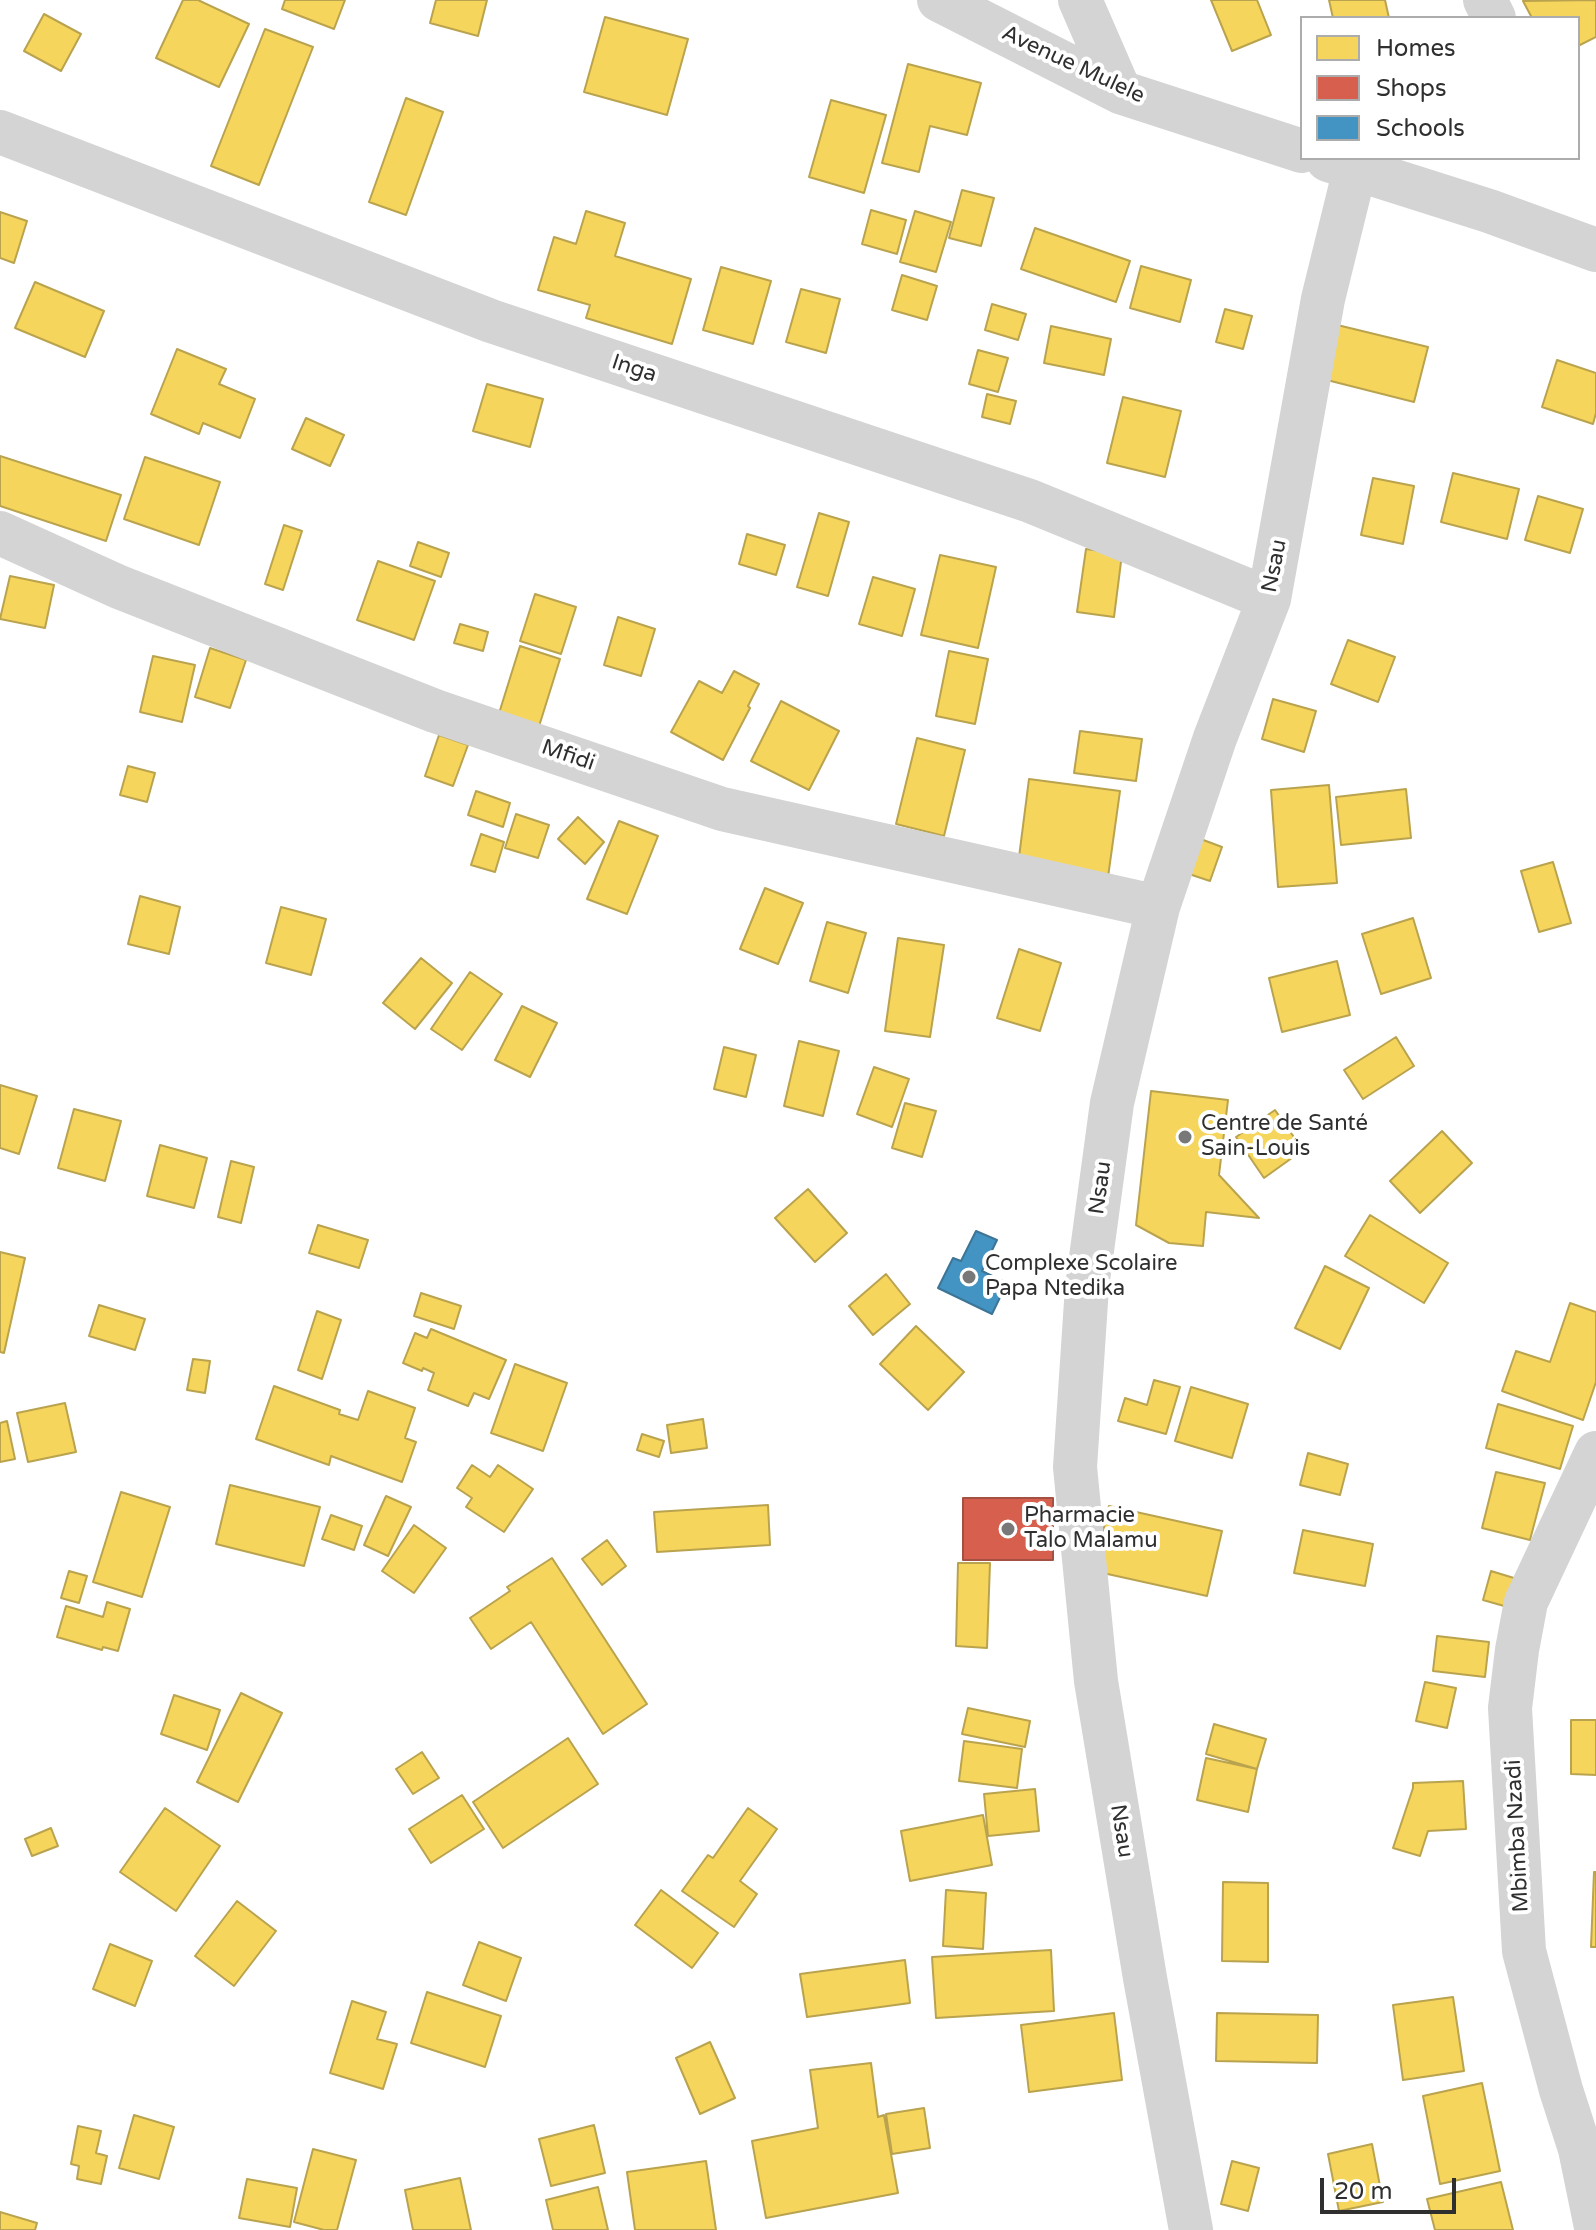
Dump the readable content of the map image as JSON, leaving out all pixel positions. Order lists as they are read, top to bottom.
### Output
{
  "streets": {
    "street": [
      "Avenue Mulele",
      "Inga",
      "Nsau",
      "Mfidi",
      "Mbimba Nzadi"
    ]
  },
  "crossings": [
    ["Inga", "Nsau"],
    ["Nsau", "Mfidi"]
  ],
  "places": ["Centre de Santé Sain-Louis", "Complexe Scolaire Papa Ntedika", "Pharmacie Talo Malamu"],
  "legend": ["Homes", "Shops", "Schools"],
  "scale_bar": "20 m"
}
